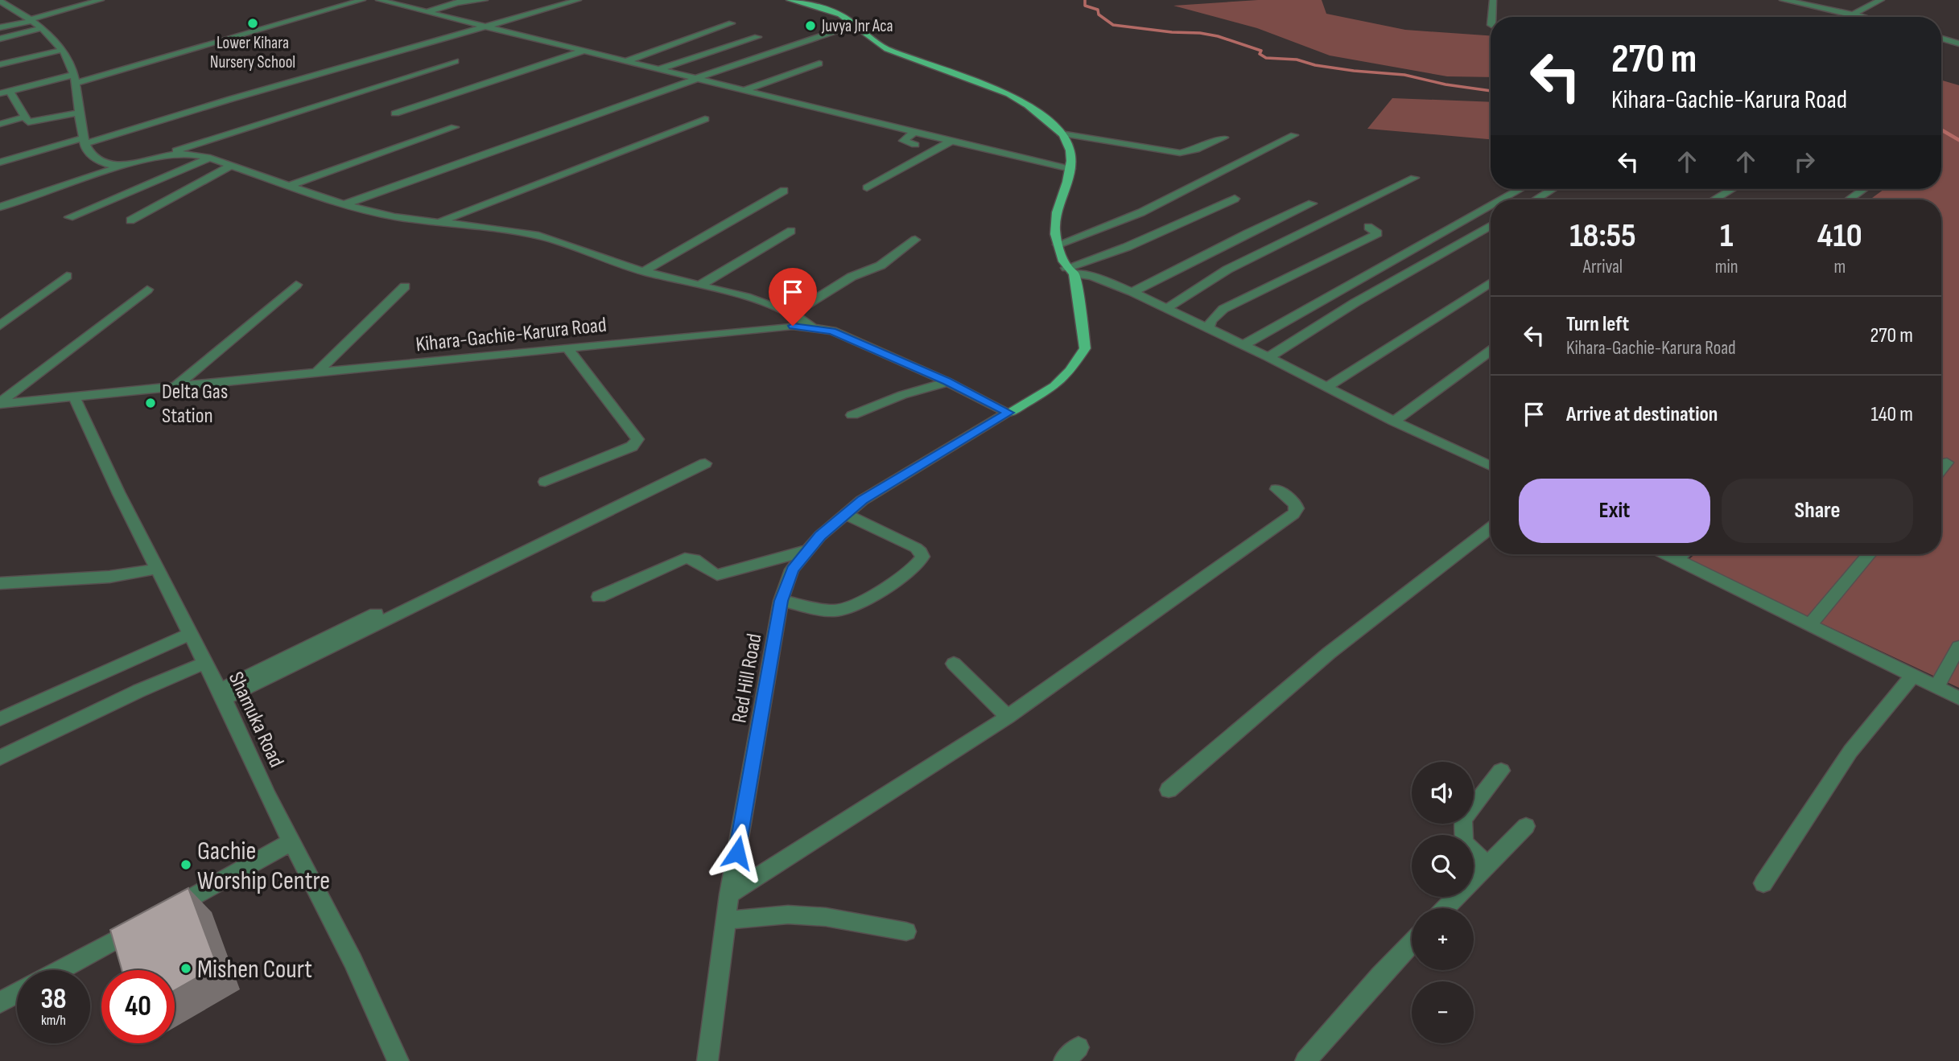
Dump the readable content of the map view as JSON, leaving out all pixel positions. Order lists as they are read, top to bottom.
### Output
{
  "streets": {
    "street": ["Kihara-Gachie-Karura Road", "Red Hill Road", "Shamuka Road"]
  },
  "crossings": [
    ["Kihara-Gachie-Karura Road", "Red Hill Road"],
    ["Kihara-Gachie-Karura Road", "Shamuka Road"]
  ],
  "places": [
    "Lower Kihara Nursery School",
    "Juvya Jnr Aca",
    "Delta Gas Station",
    "Gachie Worship Centre",
    "Mishen Court"
  ],
  "page": {
    "turn": ["270 m", "Kihara-Gachie-Karura Road"],
    "eta": [
      "18:55",
      "Arrival",
      "1",
      "min",
      "410",
      "m"
    ],
    "list": [
      {
        "name": "Turn left",
        "note": "Kihara-Gachie-Karura Road",
        "value": "270 m"
      },
      {
        "name": "Arrive at destination",
        "value": "140 m"
      }
    ],
    "buttons": ["Exit", "Share"],
    "map_buttons": ["+", "−"],
    "speed": "38 km/h",
    "limit": "40"
  }
}
